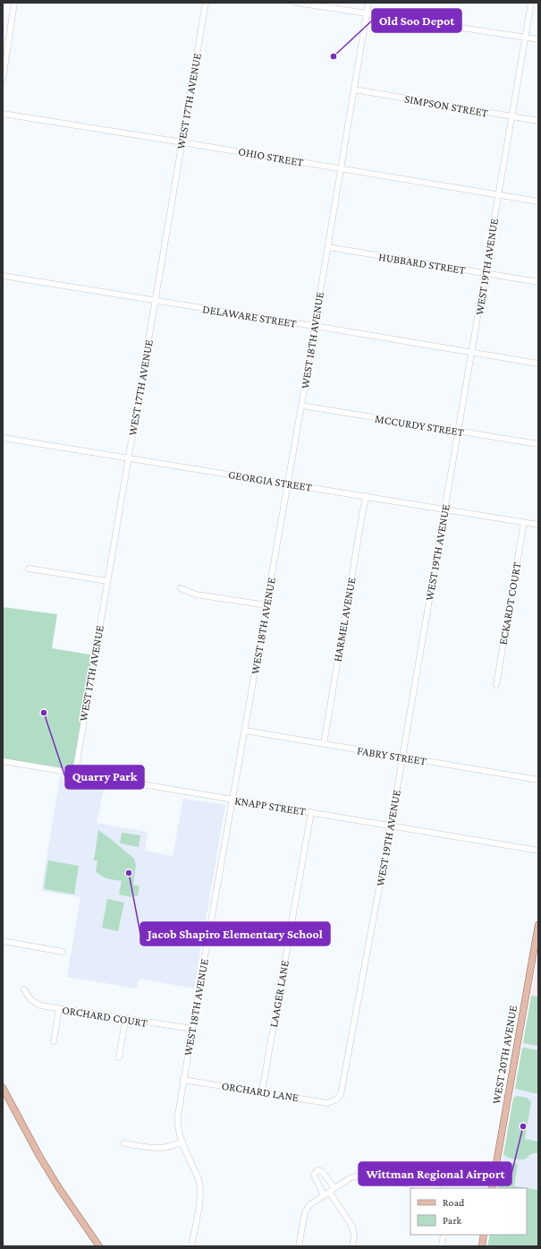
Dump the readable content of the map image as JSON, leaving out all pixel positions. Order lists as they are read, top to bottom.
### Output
{
  "streets": {
    "main road": ["WEST 20TH AVENUE"],
    "street": [
      "WEST 17TH AVENUE",
      "SIMPSON STREET",
      "OHIO STREET",
      "HUBBARD STREET",
      "WEST 19TH AVENUE",
      "DELAWARE STREET",
      "WEST 18TH AVENUE",
      "MCCURDY STREET",
      "GEORGIA STREET",
      "ECKARDT COURT",
      "HARMEL AVENUE",
      "FABRY STREET",
      "KNAPP STREET",
      "LAAGER LANE",
      "ORCHARD COURT",
      "ORCHARD LANE"
    ]
  },
  "crossings": [
    ["WEST 17TH AVENUE", "OHIO STREET"],
    ["WEST 17TH AVENUE", "DELAWARE STREET"],
    ["WEST 17TH AVENUE", "GEORGIA STREET"],
    ["WEST 17TH AVENUE", "KNAPP STREET"],
    ["SIMPSON STREET", "WEST 19TH AVENUE"],
    ["SIMPSON STREET", "WEST 18TH AVENUE"],
    ["OHIO STREET", "WEST 19TH AVENUE"],
    ["OHIO STREET", "WEST 18TH AVENUE"],
    ["HUBBARD STREET", "WEST 19TH AVENUE"],
    ["HUBBARD STREET", "WEST 18TH AVENUE"],
    ["WEST 19TH AVENUE", "DELAWARE STREET"],
    ["WEST 19TH AVENUE", "MCCURDY STREET"],
    ["WEST 19TH AVENUE", "GEORGIA STREET"],
    ["WEST 19TH AVENUE", "FABRY STREET"],
    ["WEST 19TH AVENUE", "KNAPP STREET"],
    ["WEST 19TH AVENUE", "ORCHARD LANE"],
    ["DELAWARE STREET", "WEST 18TH AVENUE"],
    ["WEST 18TH AVENUE", "MCCURDY STREET"],
    ["WEST 18TH AVENUE", "GEORGIA STREET"],
    ["WEST 18TH AVENUE", "FABRY STREET"],
    ["WEST 18TH AVENUE", "KNAPP STREET"],
    ["WEST 18TH AVENUE", "ORCHARD COURT"],
    ["WEST 18TH AVENUE", "ORCHARD LANE"],
    ["GEORGIA STREET", "ECKARDT COURT"],
    ["GEORGIA STREET", "HARMEL AVENUE"],
    ["HARMEL AVENUE", "FABRY STREET"],
    ["KNAPP STREET", "LAAGER LANE"],
    ["LAAGER LANE", "ORCHARD LANE"]
  ],
  "places": [
    "Old Soo Depot",
    "Quarry Park",
    "Jacob Shapiro Elementary School",
    "Wittman Regional Airport"
  ],
  "legend": ["Road", "Park"]
}
